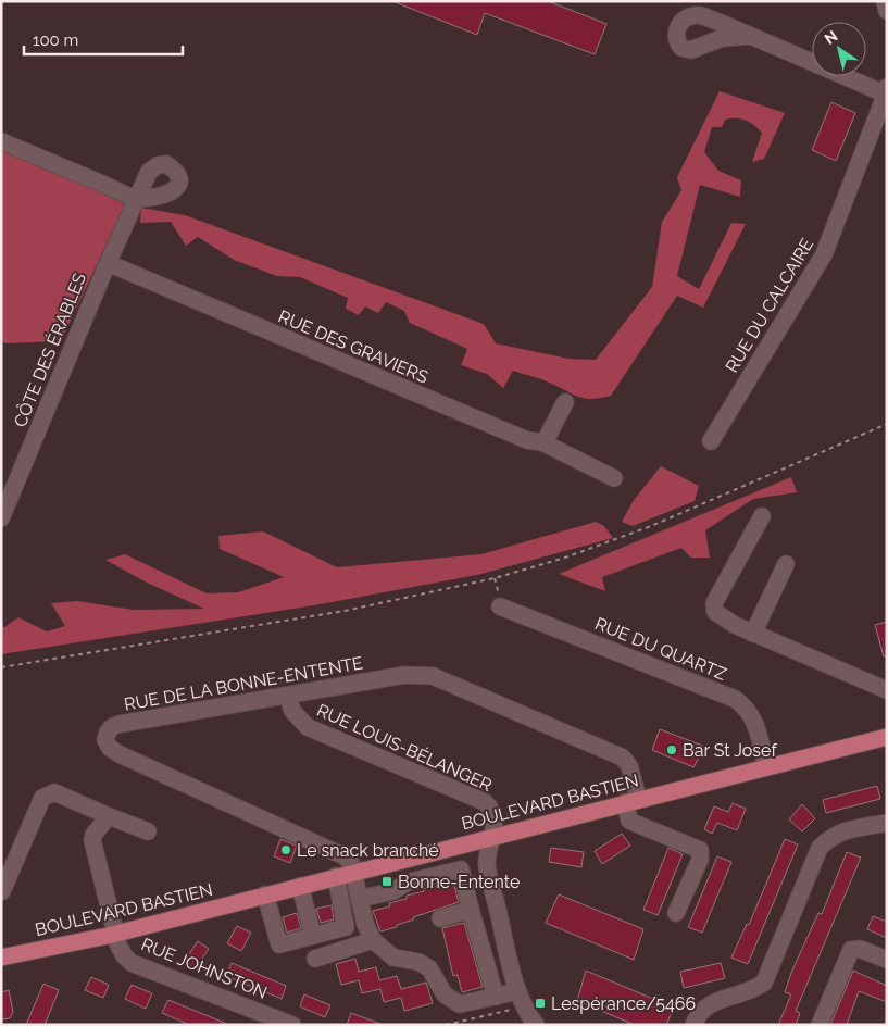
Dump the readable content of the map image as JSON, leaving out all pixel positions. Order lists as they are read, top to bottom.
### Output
{
  "streets": {
    "main road": ["BOULEVARD BASTIEN"],
    "street": [
      "RUE DU CALCAIRE",
      "RUE DES GRAVIERS",
      "CÔTE DES ÉRABLES",
      "RUE DU QUARTZ",
      "RUE DE LA BONNE-ENTENTE",
      "RUE LOUIS-BÉLANGER",
      "RUE JOHNSTON"
    ]
  },
  "crossings": [
    ["RUE DES GRAVIERS", "CÔTE DES ÉRABLES"],
    ["RUE DU QUARTZ", "BOULEVARD BASTIEN"],
    ["RUE DE LA BONNE-ENTENTE", "RUE LOUIS-BÉLANGER"],
    ["RUE DE LA BONNE-ENTENTE", "BOULEVARD BASTIEN"],
    ["RUE LOUIS-BÉLANGER", "BOULEVARD BASTIEN"],
    ["BOULEVARD BASTIEN", "RUE JOHNSTON"]
  ],
  "places": {
    "other": ["Bar St Josef", "Le snack branché"],
    "transit": ["Bonne-Entente", "Lespérance/5466"]
  },
  "scale_bar": "100 m",
  "north": "top left"
}
